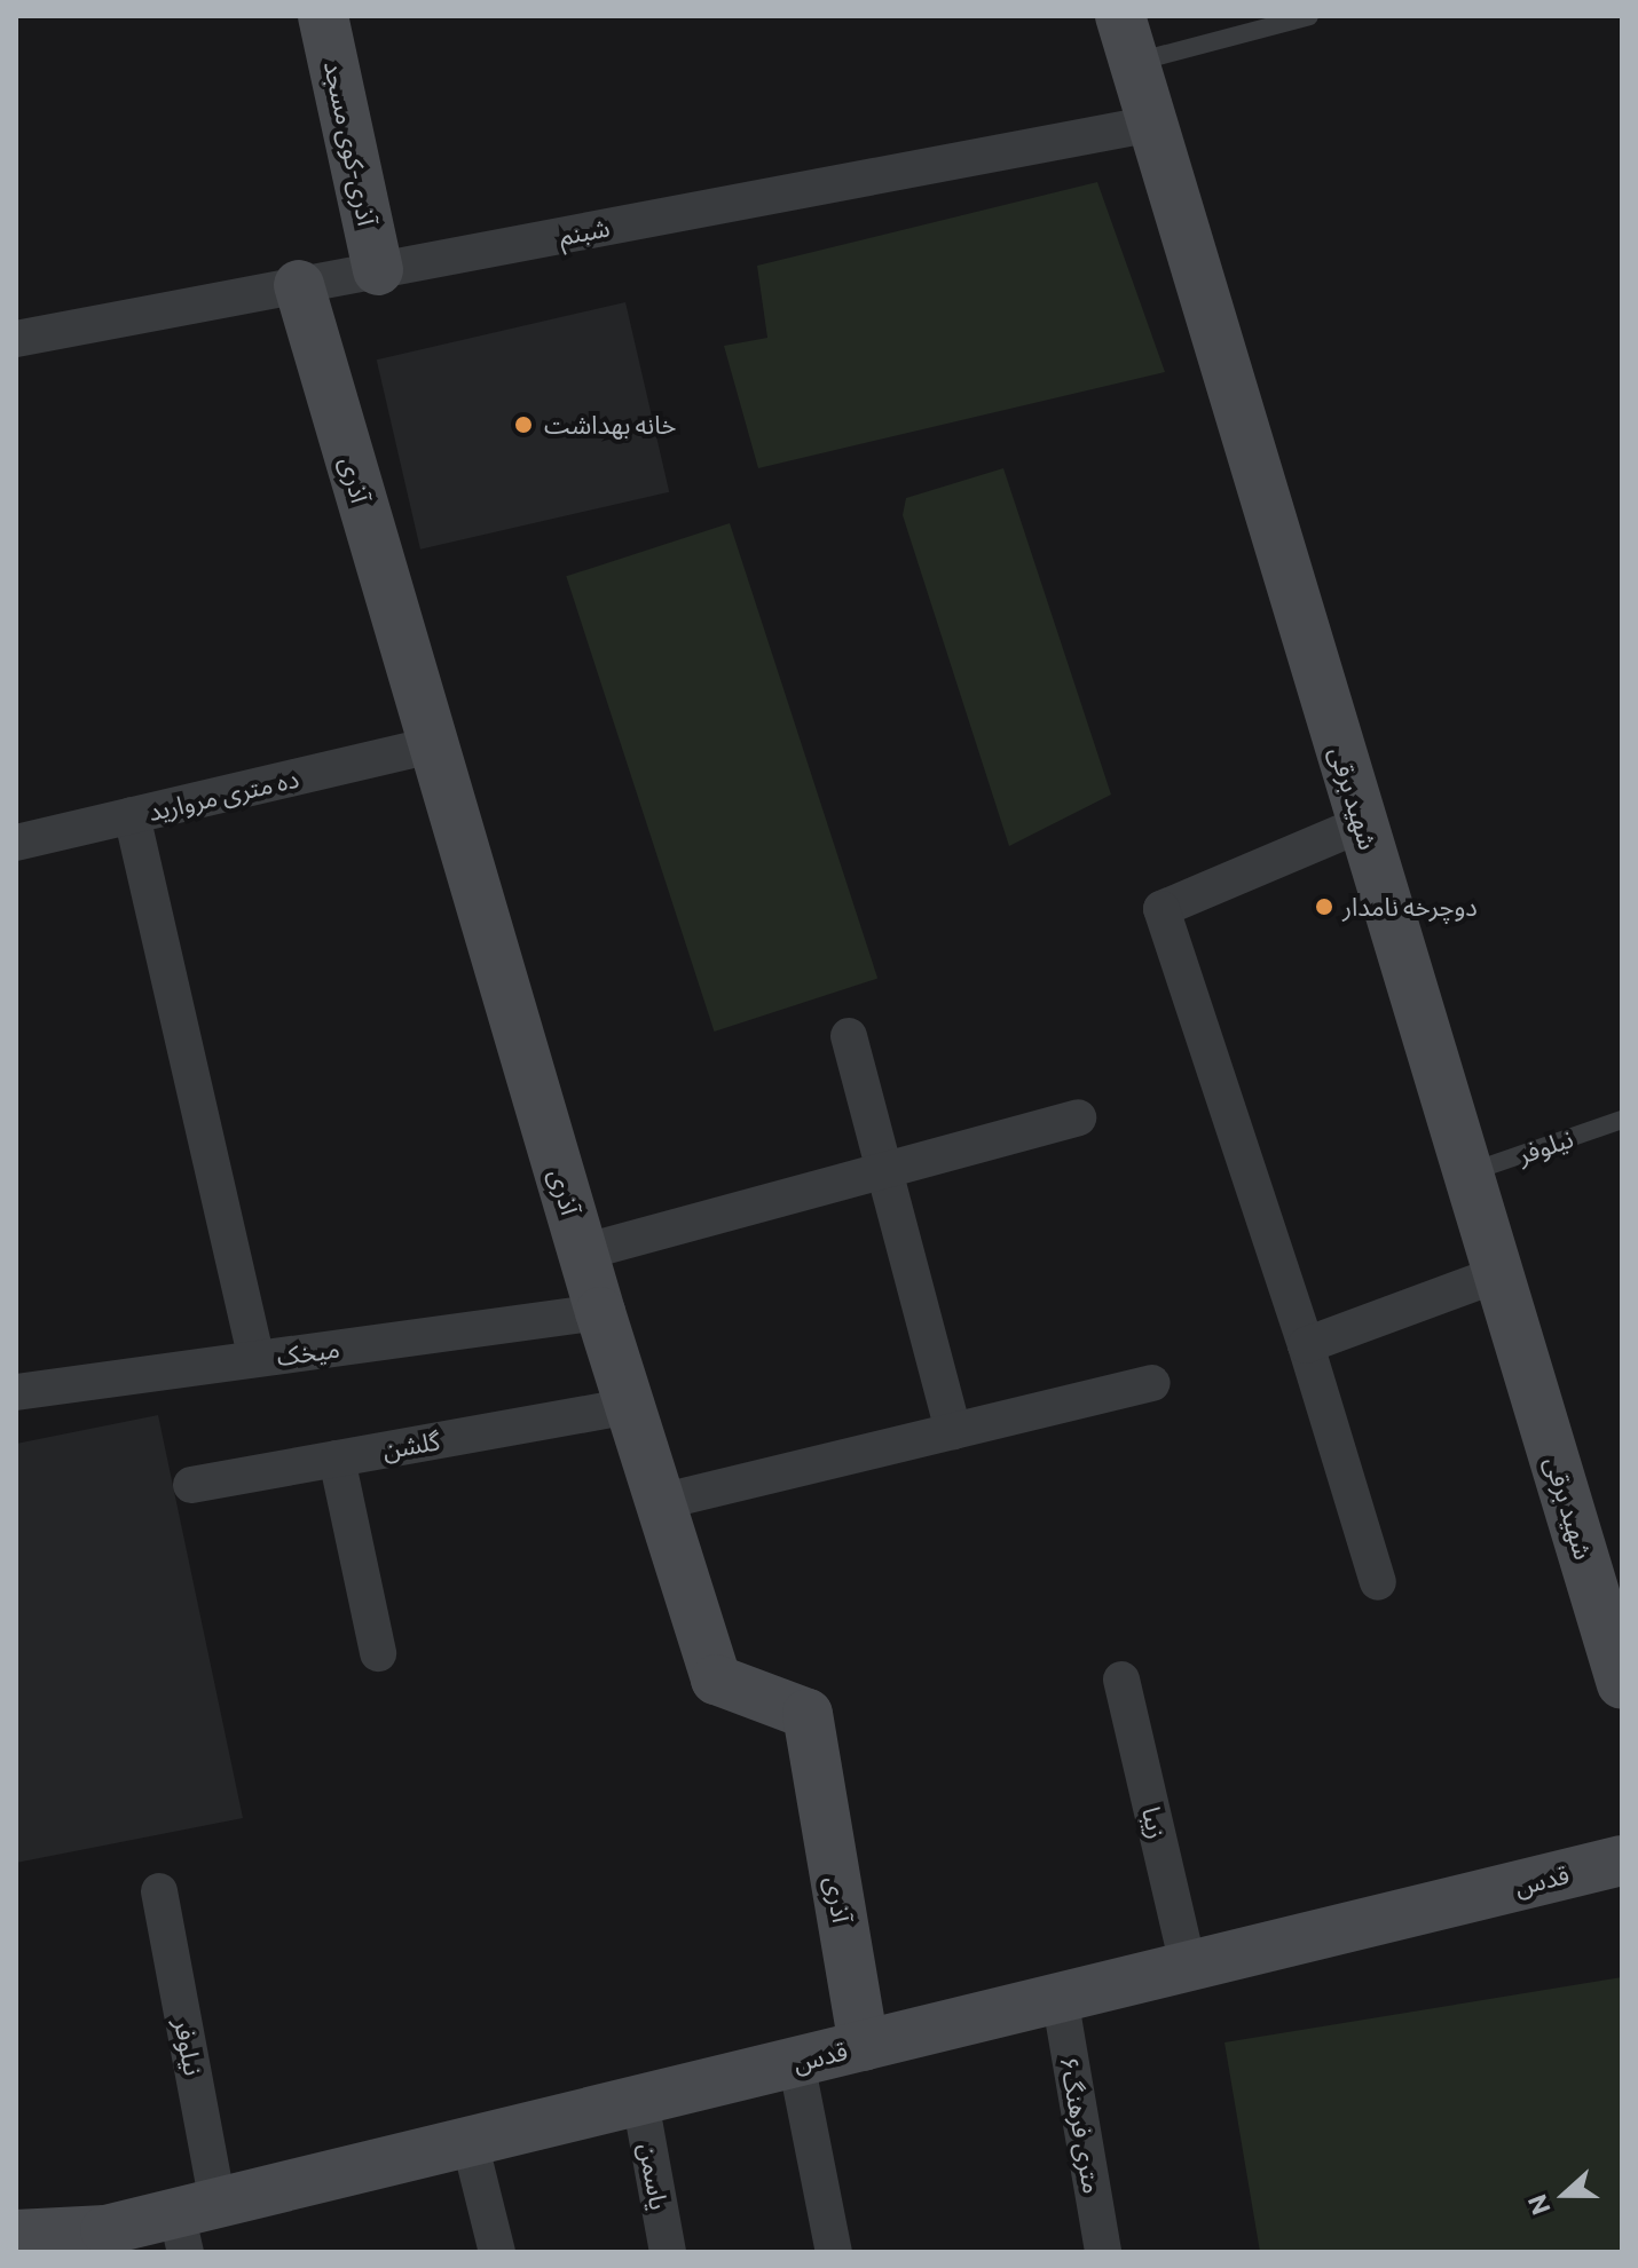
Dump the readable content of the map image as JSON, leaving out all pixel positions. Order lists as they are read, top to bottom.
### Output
{
  "streets": {
    "street": [
      "آذری-کوی مسجد",
      "شبنم",
      "آذری",
      "ده متری مروارید",
      "شهید برقی",
      "نیلوفر",
      "میخک",
      "گلشن",
      "زیبا",
      "قدس",
      "۶متری فرهنگ",
      "یاسمن"
    ]
  },
  "crossings": [
    ["آذری-کوی مسجد", "شبنم"],
    ["شبنم", "آذری"],
    ["شبنم", "شهید برقی"],
    ["آذری", "ده متری مروارید"],
    ["آذری", "میخک"],
    ["آذری", "گلشن"],
    ["آذری", "قدس"],
    ["شهید برقی", "نیلوفر"],
    ["نیلوفر", "قدس"],
    ["زیبا", "قدس"],
    ["قدس", "۶متری فرهنگ"],
    ["قدس", "یاسمن"]
  ],
  "places": ["خانه بهداشت", "دوچرخه نامدار"],
  "north": "left"
}
